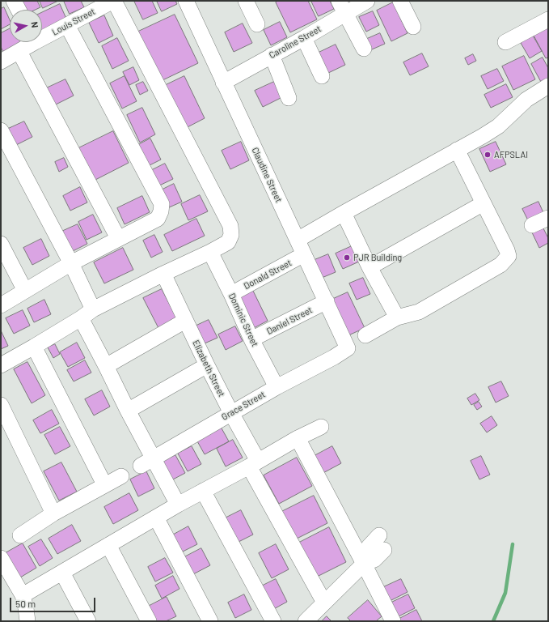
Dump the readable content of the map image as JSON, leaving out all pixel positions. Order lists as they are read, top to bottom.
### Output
{
  "streets": {
    "street": [
      "Louis Street",
      "Caroline Street",
      "Claudine Street",
      "Donald Street",
      "Dominic Street",
      "Daniel Street",
      "Elizabeth Street",
      "Grace Street"
    ]
  },
  "crossings": [
    ["Caroline Street", "Claudine Street"],
    ["Claudine Street", "Donald Street"],
    ["Claudine Street", "Daniel Street"],
    ["Claudine Street", "Grace Street"],
    ["Donald Street", "Dominic Street"],
    ["Dominic Street", "Daniel Street"],
    ["Dominic Street", "Grace Street"],
    ["Elizabeth Street", "Grace Street"]
  ],
  "places": ["AFPSLAI", "PJR Building"],
  "scale_bar": "50 m",
  "north": "right"
}
